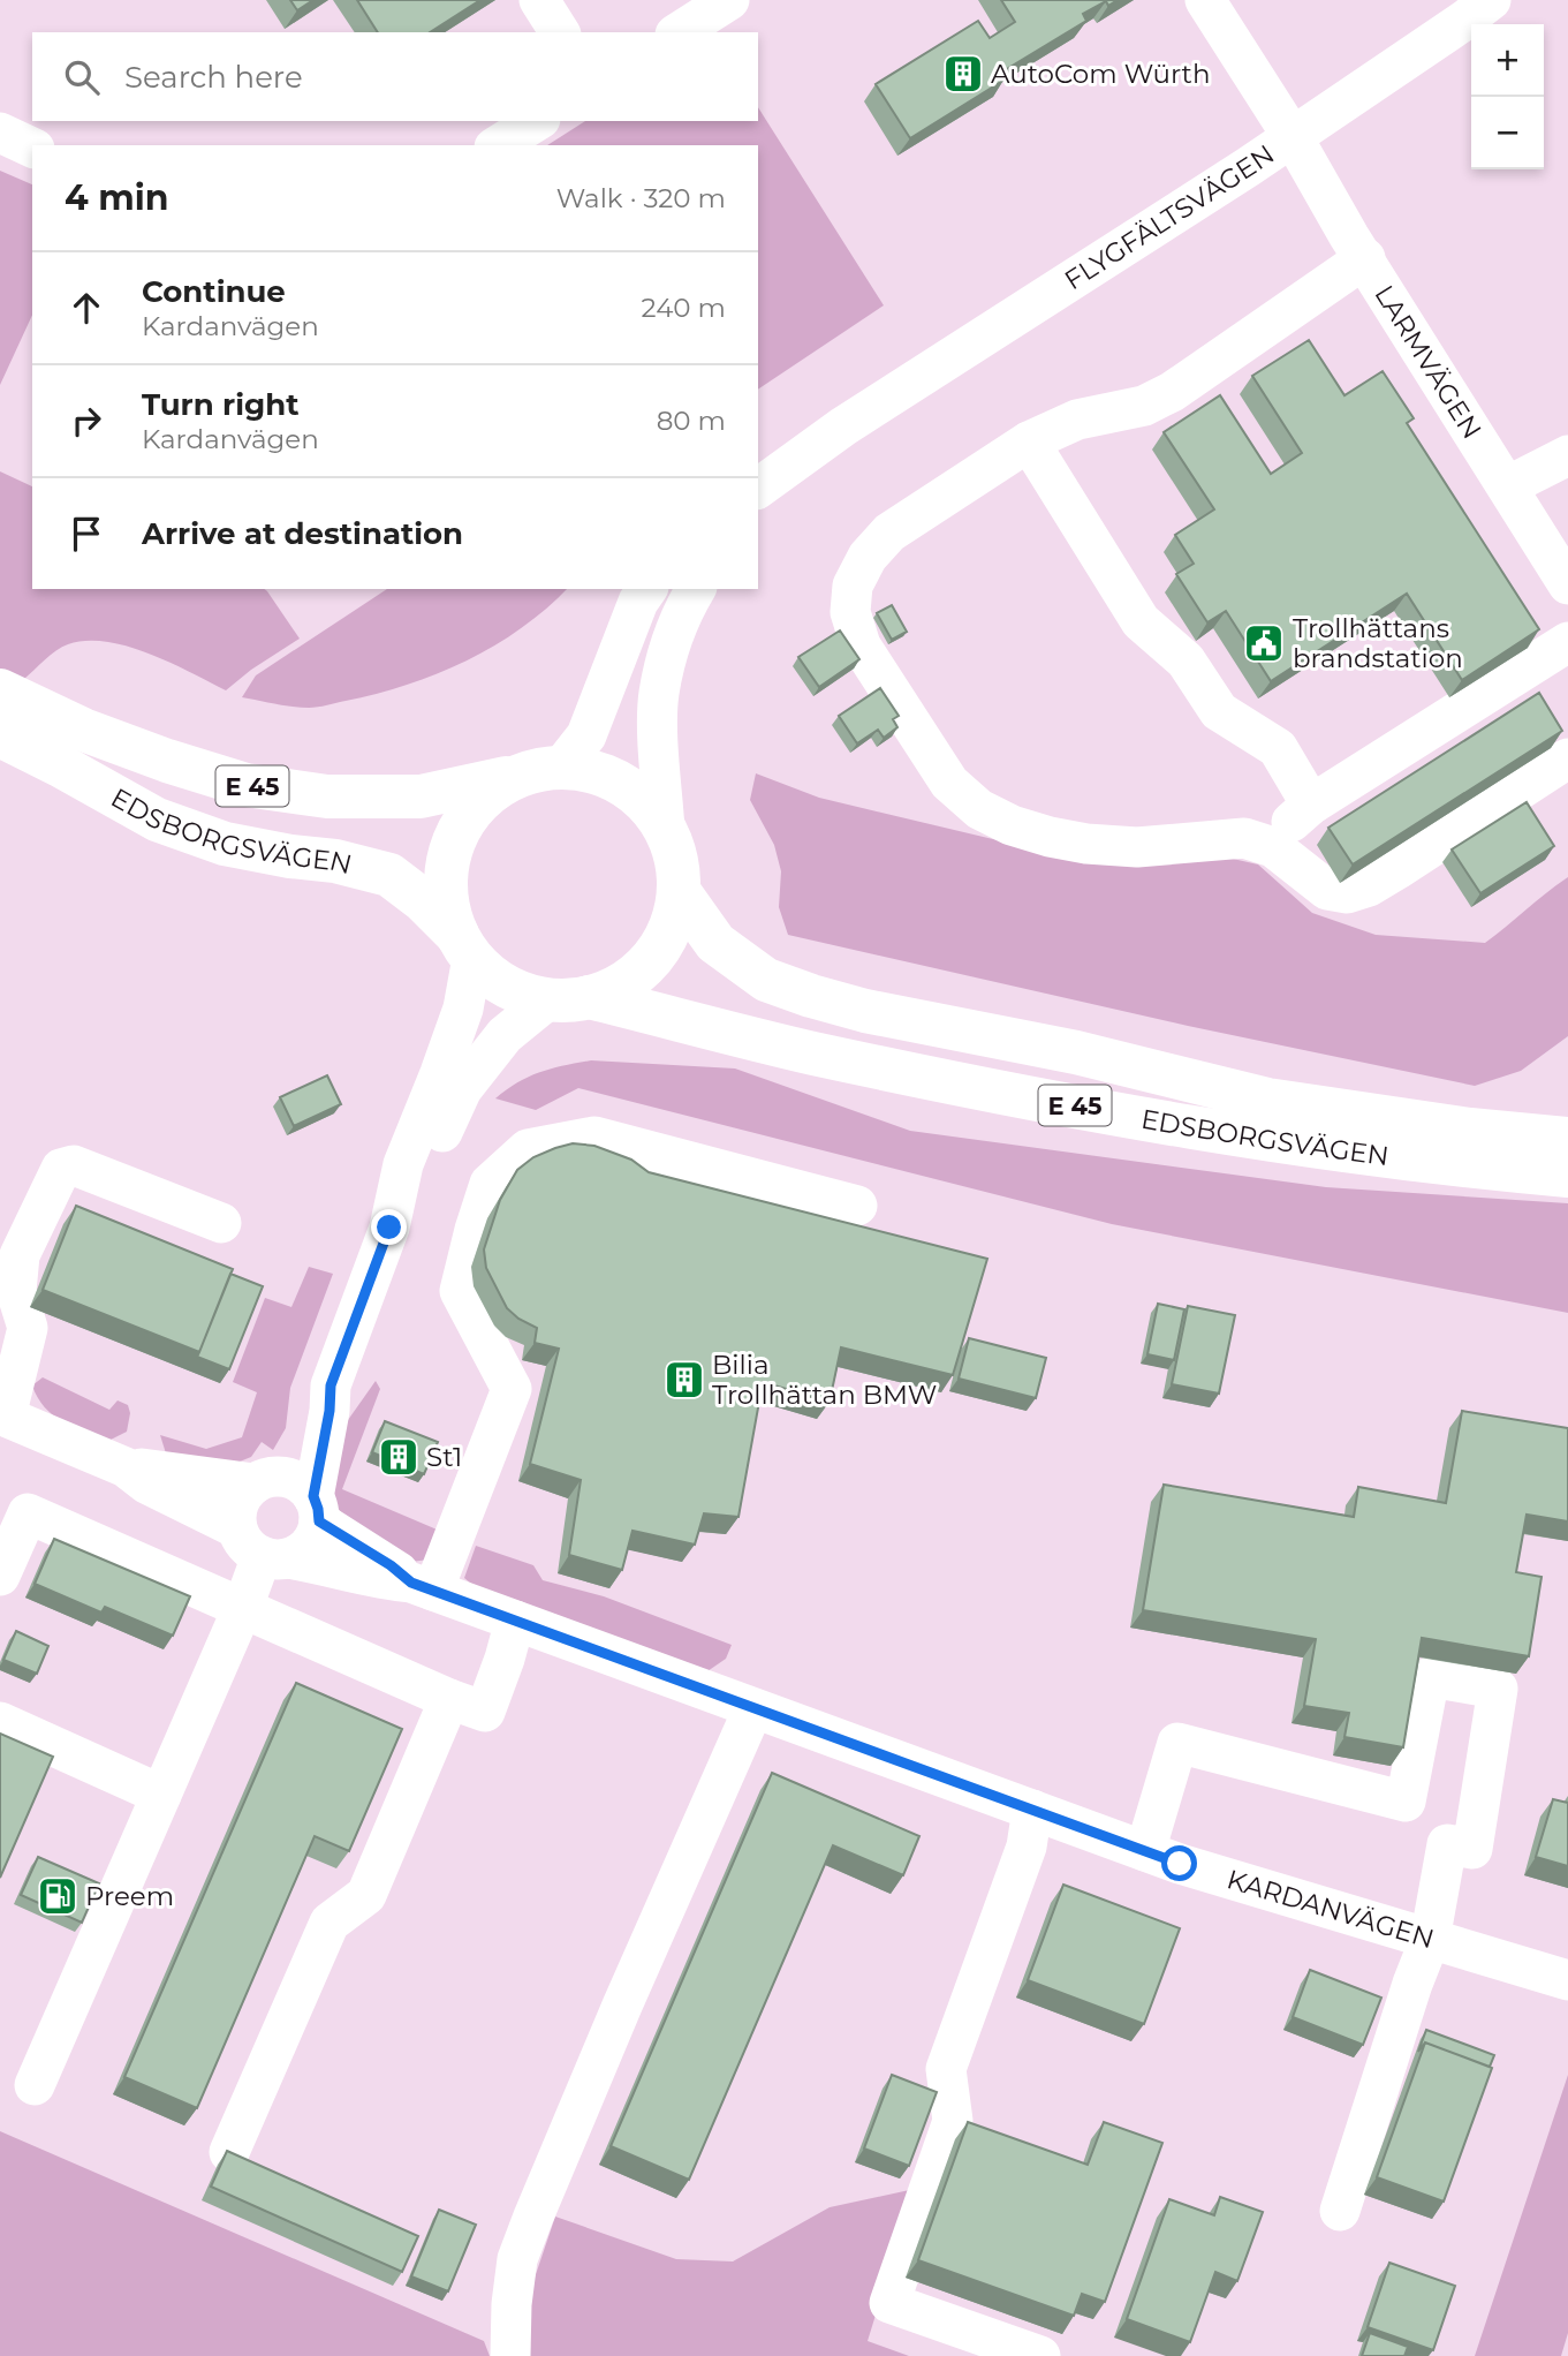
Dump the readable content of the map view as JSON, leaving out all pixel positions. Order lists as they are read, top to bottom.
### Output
{
  "streets": {
    "highway": ["E 45", "EDSBORGSVÄGEN"],
    "street": ["FLYGFÄLTSVÄGEN", "LARMVÄGEN", "KARDANVÄGEN"]
  },
  "crossings": [
    ["FLYGFÄLTSVÄGEN", "LARMVÄGEN"],
    ["E 45", "EDSBORGSVÄGEN"]
  ],
  "places": {
    "building": ["AutoCom Würth", "Bilia Trollhättan BMW", "St1"],
    "public building": ["Trollhättans brandstation"],
    "fuel station": ["Preem"]
  },
  "page": {
    "map_buttons": ["+", "−"],
    "search": "Search here",
    "heading": ["4 min", "Walk · 320 m"],
    "list": [
      ["Continue", "Kardanvägen", "240 m"],
      ["Turn right", "Kardanvägen", "80 m"],
      "Arrive at destination"
    ]
  }
}
